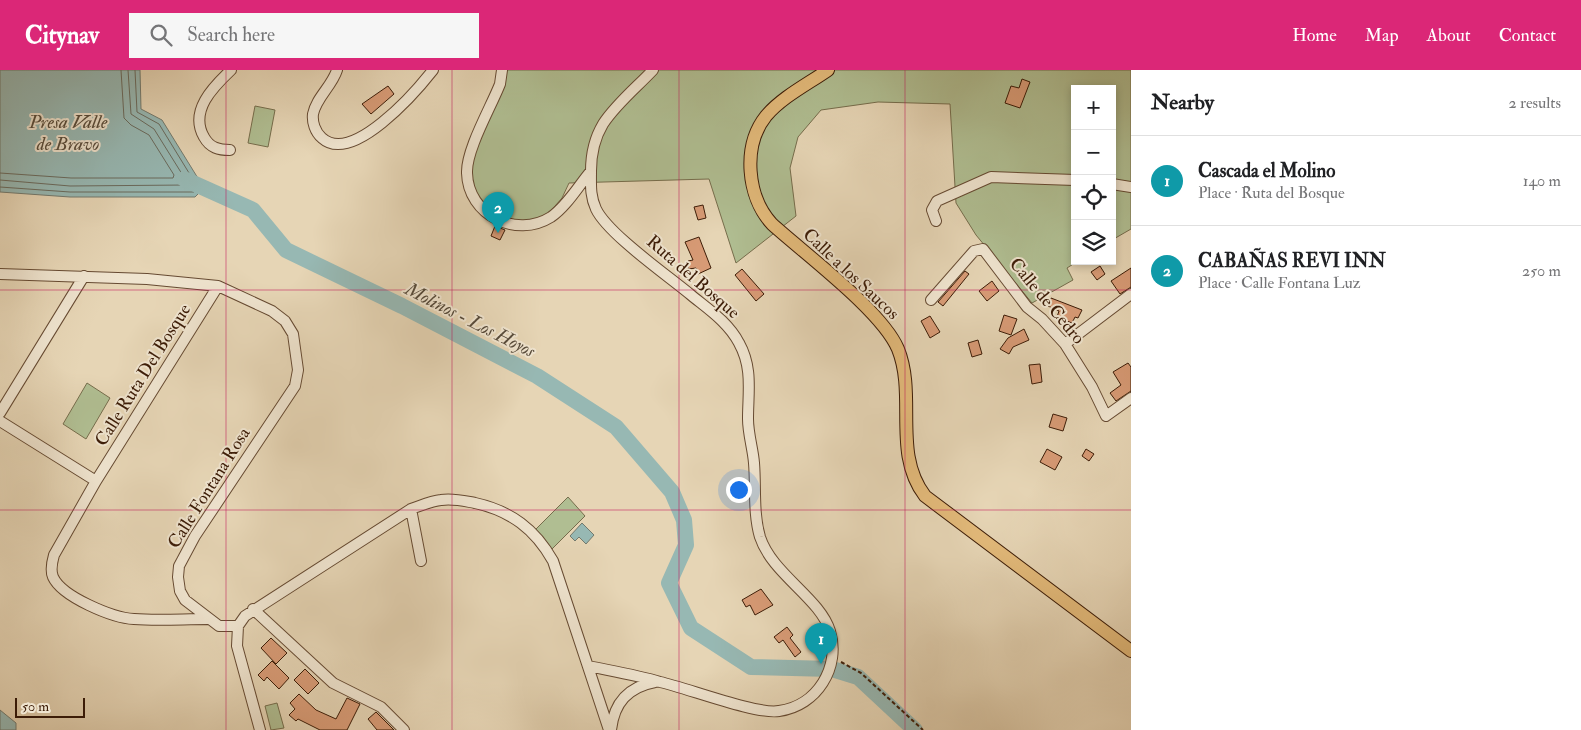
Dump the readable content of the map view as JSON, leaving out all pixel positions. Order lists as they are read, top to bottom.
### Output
{
  "streets": {
    "main road": ["Calle a los Saucos"],
    "street": [
      "Ruta del Bosque",
      "Calle de Cedro",
      "Calle Ruta Del Bosque",
      "Calle Fontana Rosa"
    ]
  },
  "crossings": [
    ["Calle Ruta Del Bosque", "Calle Fontana Rosa"]
  ],
  "water": ["Presa Valle de Bravo", "Molinos - Los Hoyos"],
  "scale_bar": "50 m",
  "page": {
    "header": "Citynav",
    "search": "Search here",
    "nav": [
      "Home",
      "Map",
      "About",
      "Contact"
    ],
    "heading": ["Nearby", "2 results"],
    "map_buttons": ["+", "−"],
    "list": [
      {
        "mark": "1",
        "name": "Cascada el Molino",
        "note": "Place · Ruta del Bosque",
        "value": "140 m"
      },
      {
        "mark": "2",
        "name": "CABAÑAS REVI INN",
        "note": "Place · Calle Fontana Luz",
        "value": "250 m"
      }
    ],
    "pins": ["2", "1"],
    "scale": "50 m"
  }
}
